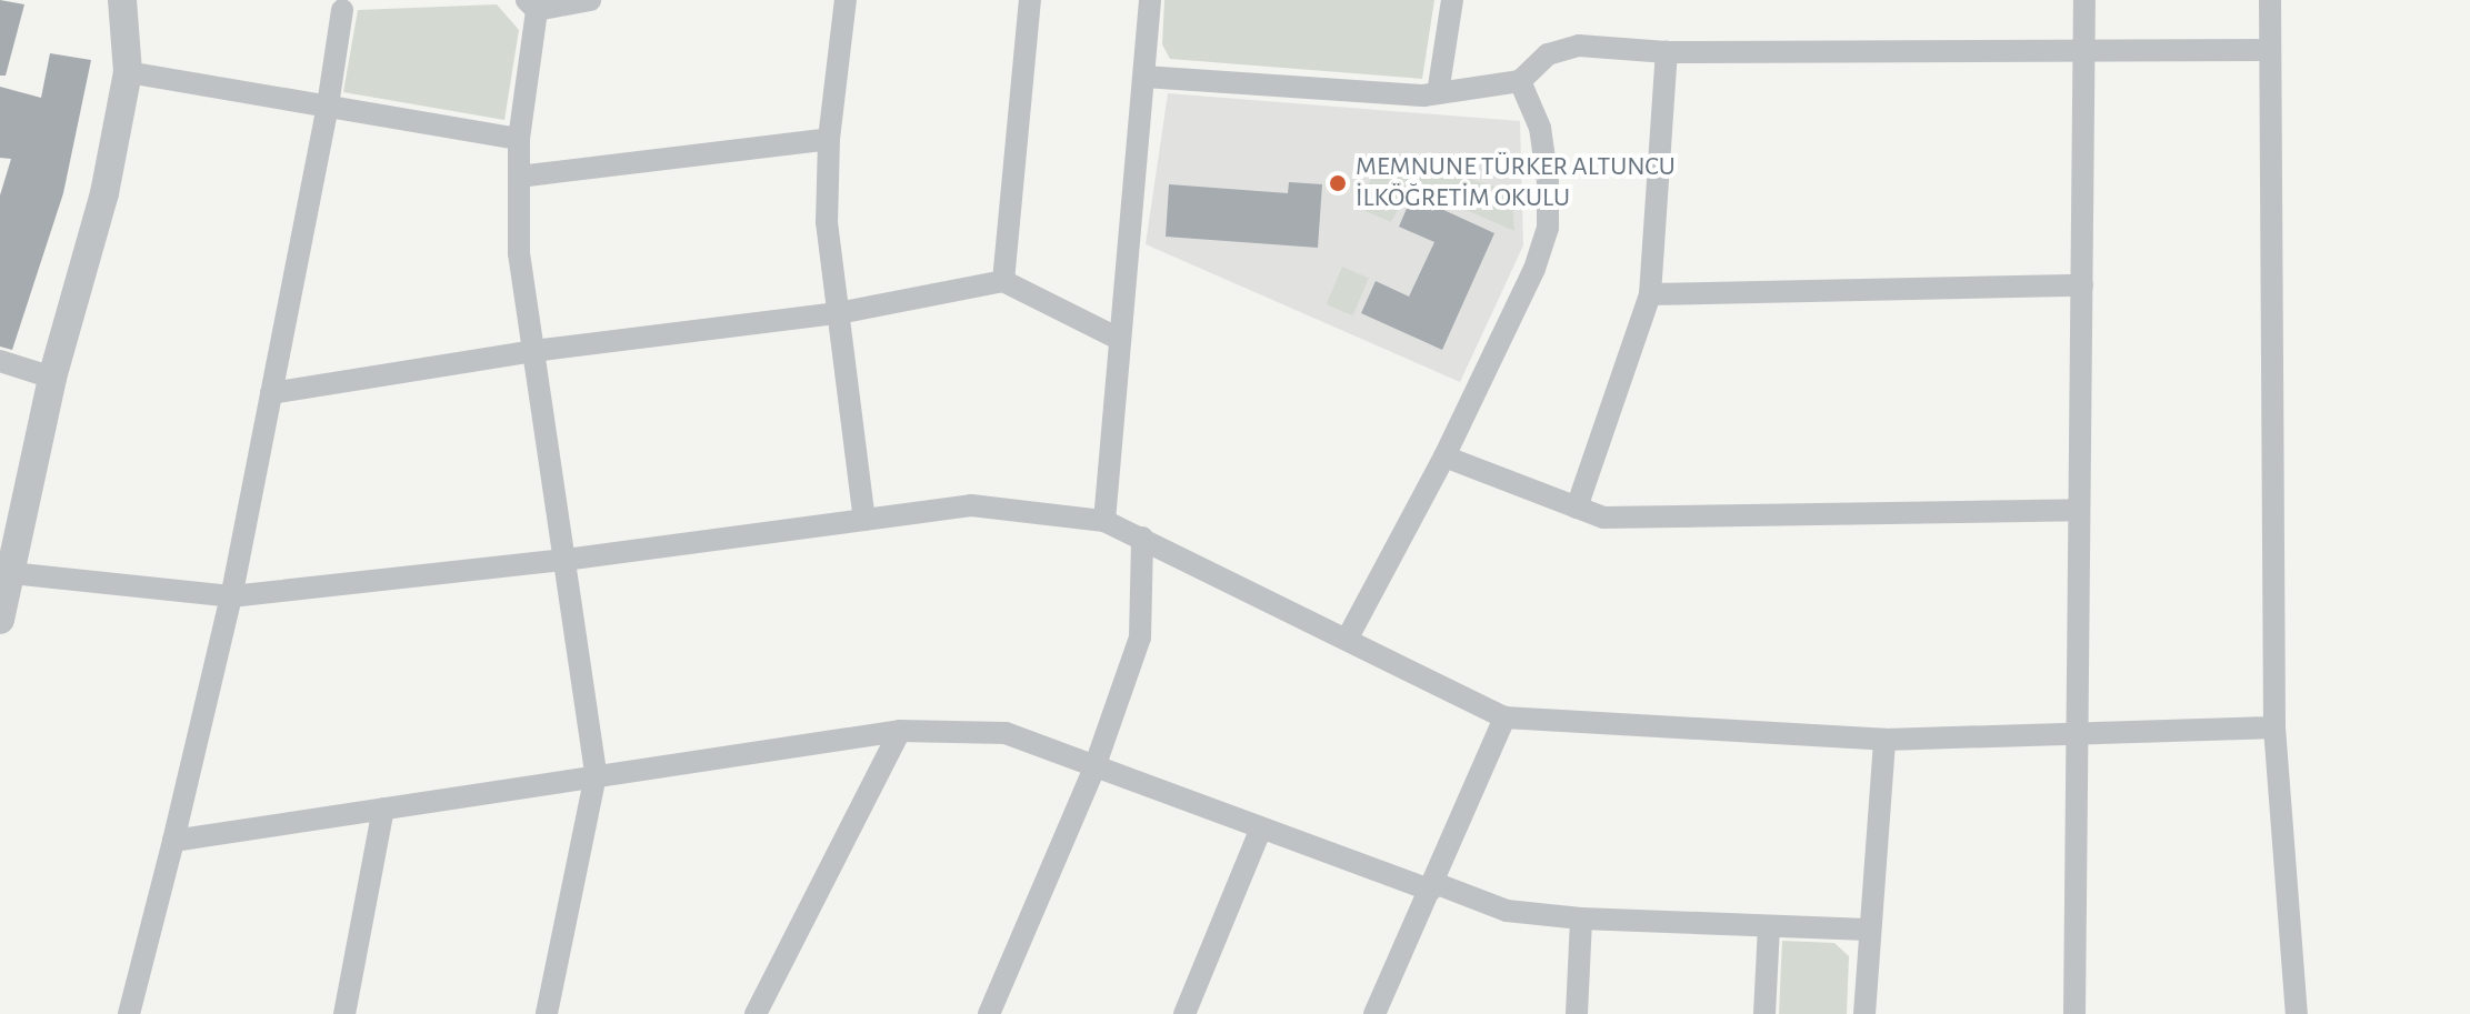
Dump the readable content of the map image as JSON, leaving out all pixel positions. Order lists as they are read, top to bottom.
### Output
{
  "places": ["MEMNUNE TÜRKER ALTUNCU İLKÖĞRETİM OKULU"]
}
